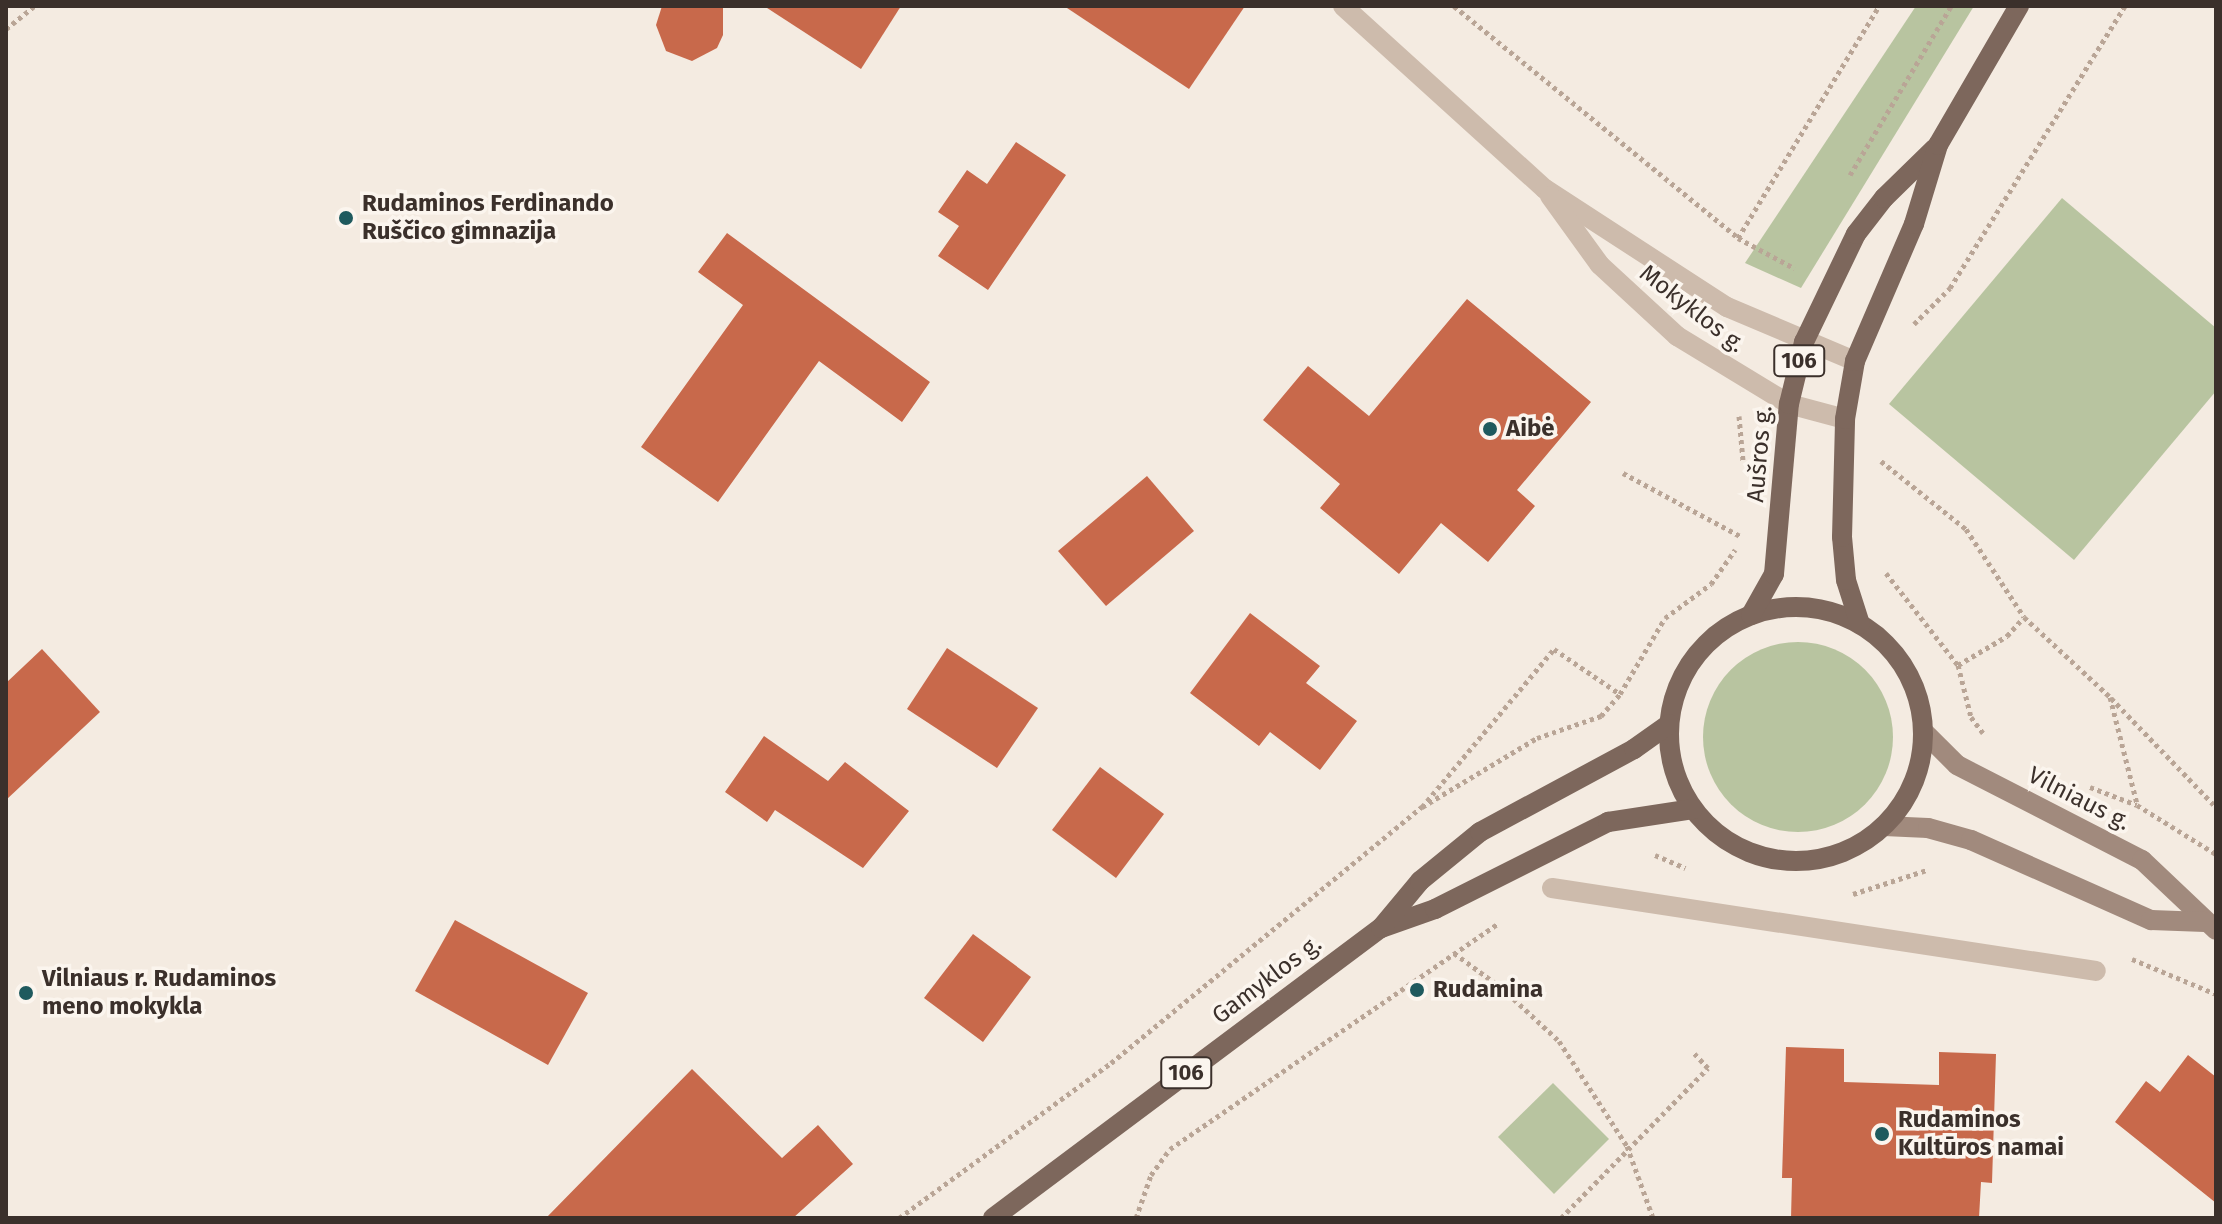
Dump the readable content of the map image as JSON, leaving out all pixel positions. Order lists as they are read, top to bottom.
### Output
{
  "streets": {
    "main road": [
      "106",
      "Aušros g.",
      "Vilniaus g.",
      "Gamyklos g."
    ],
    "street": ["Mokyklos g."]
  },
  "crossings": [
    ["Mokyklos g.", "Aušros g."],
    ["106", "Aušros g."],
    ["106", "Vilniaus g."],
    ["106", "Gamyklos g."],
    ["Aušros g.", "Vilniaus g."],
    ["Aušros g.", "Gamyklos g."],
    ["Vilniaus g.", "Gamyklos g."]
  ],
  "places": [
    "Rudaminos Ferdinando Ruščico gimnazija",
    "Aibė",
    "Rudamina",
    "Vilniaus r. Rudaminos meno mokykla",
    "Rudaminos Kultūros namai"
  ]
}
